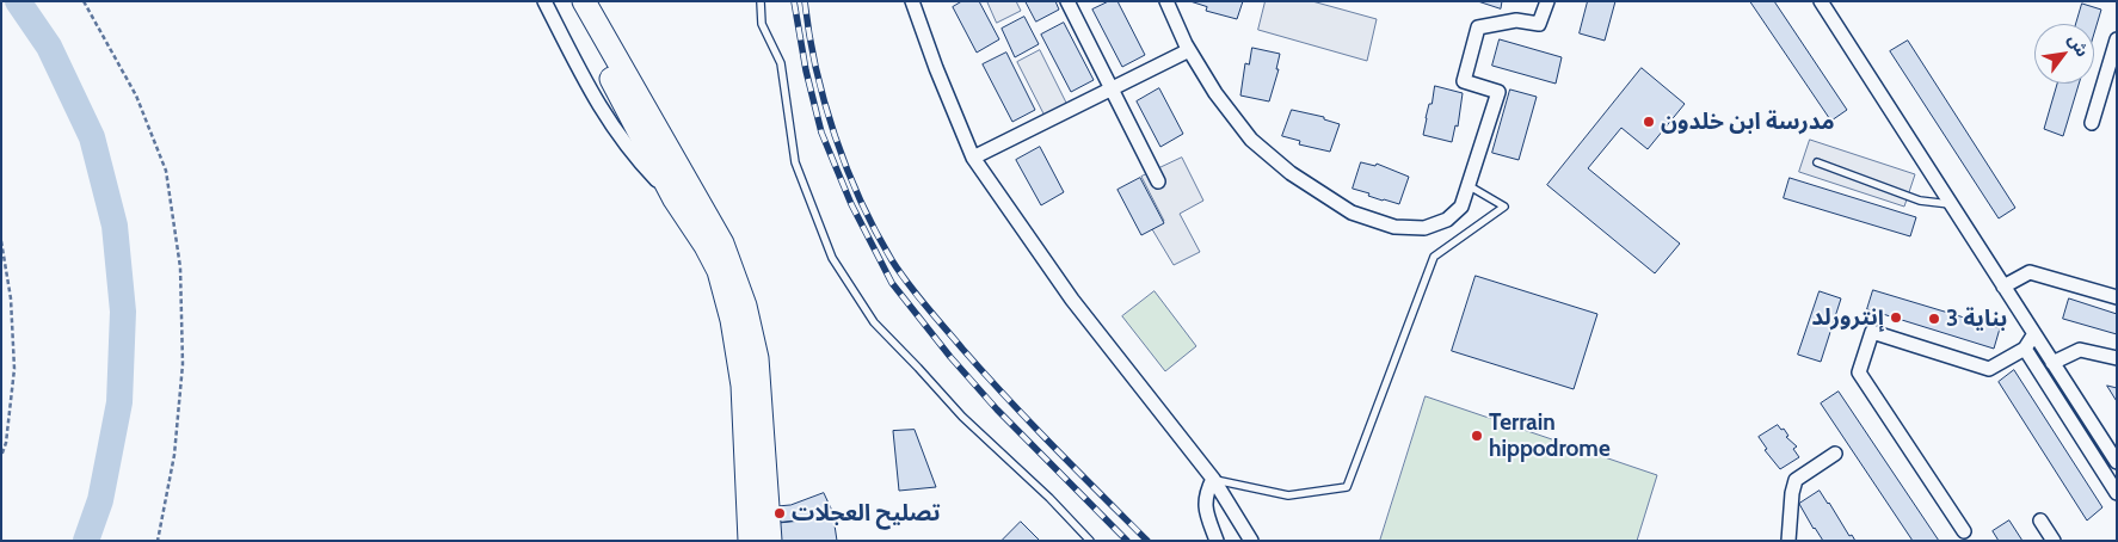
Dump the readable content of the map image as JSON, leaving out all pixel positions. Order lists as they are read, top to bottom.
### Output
{
  "places": [
    "مدرسة ابن خلدون",
    "إنترورلد",
    "بناية 3",
    "Terrain hippodrome",
    "تصليح العجلات"
  ],
  "north": "top right"
}
